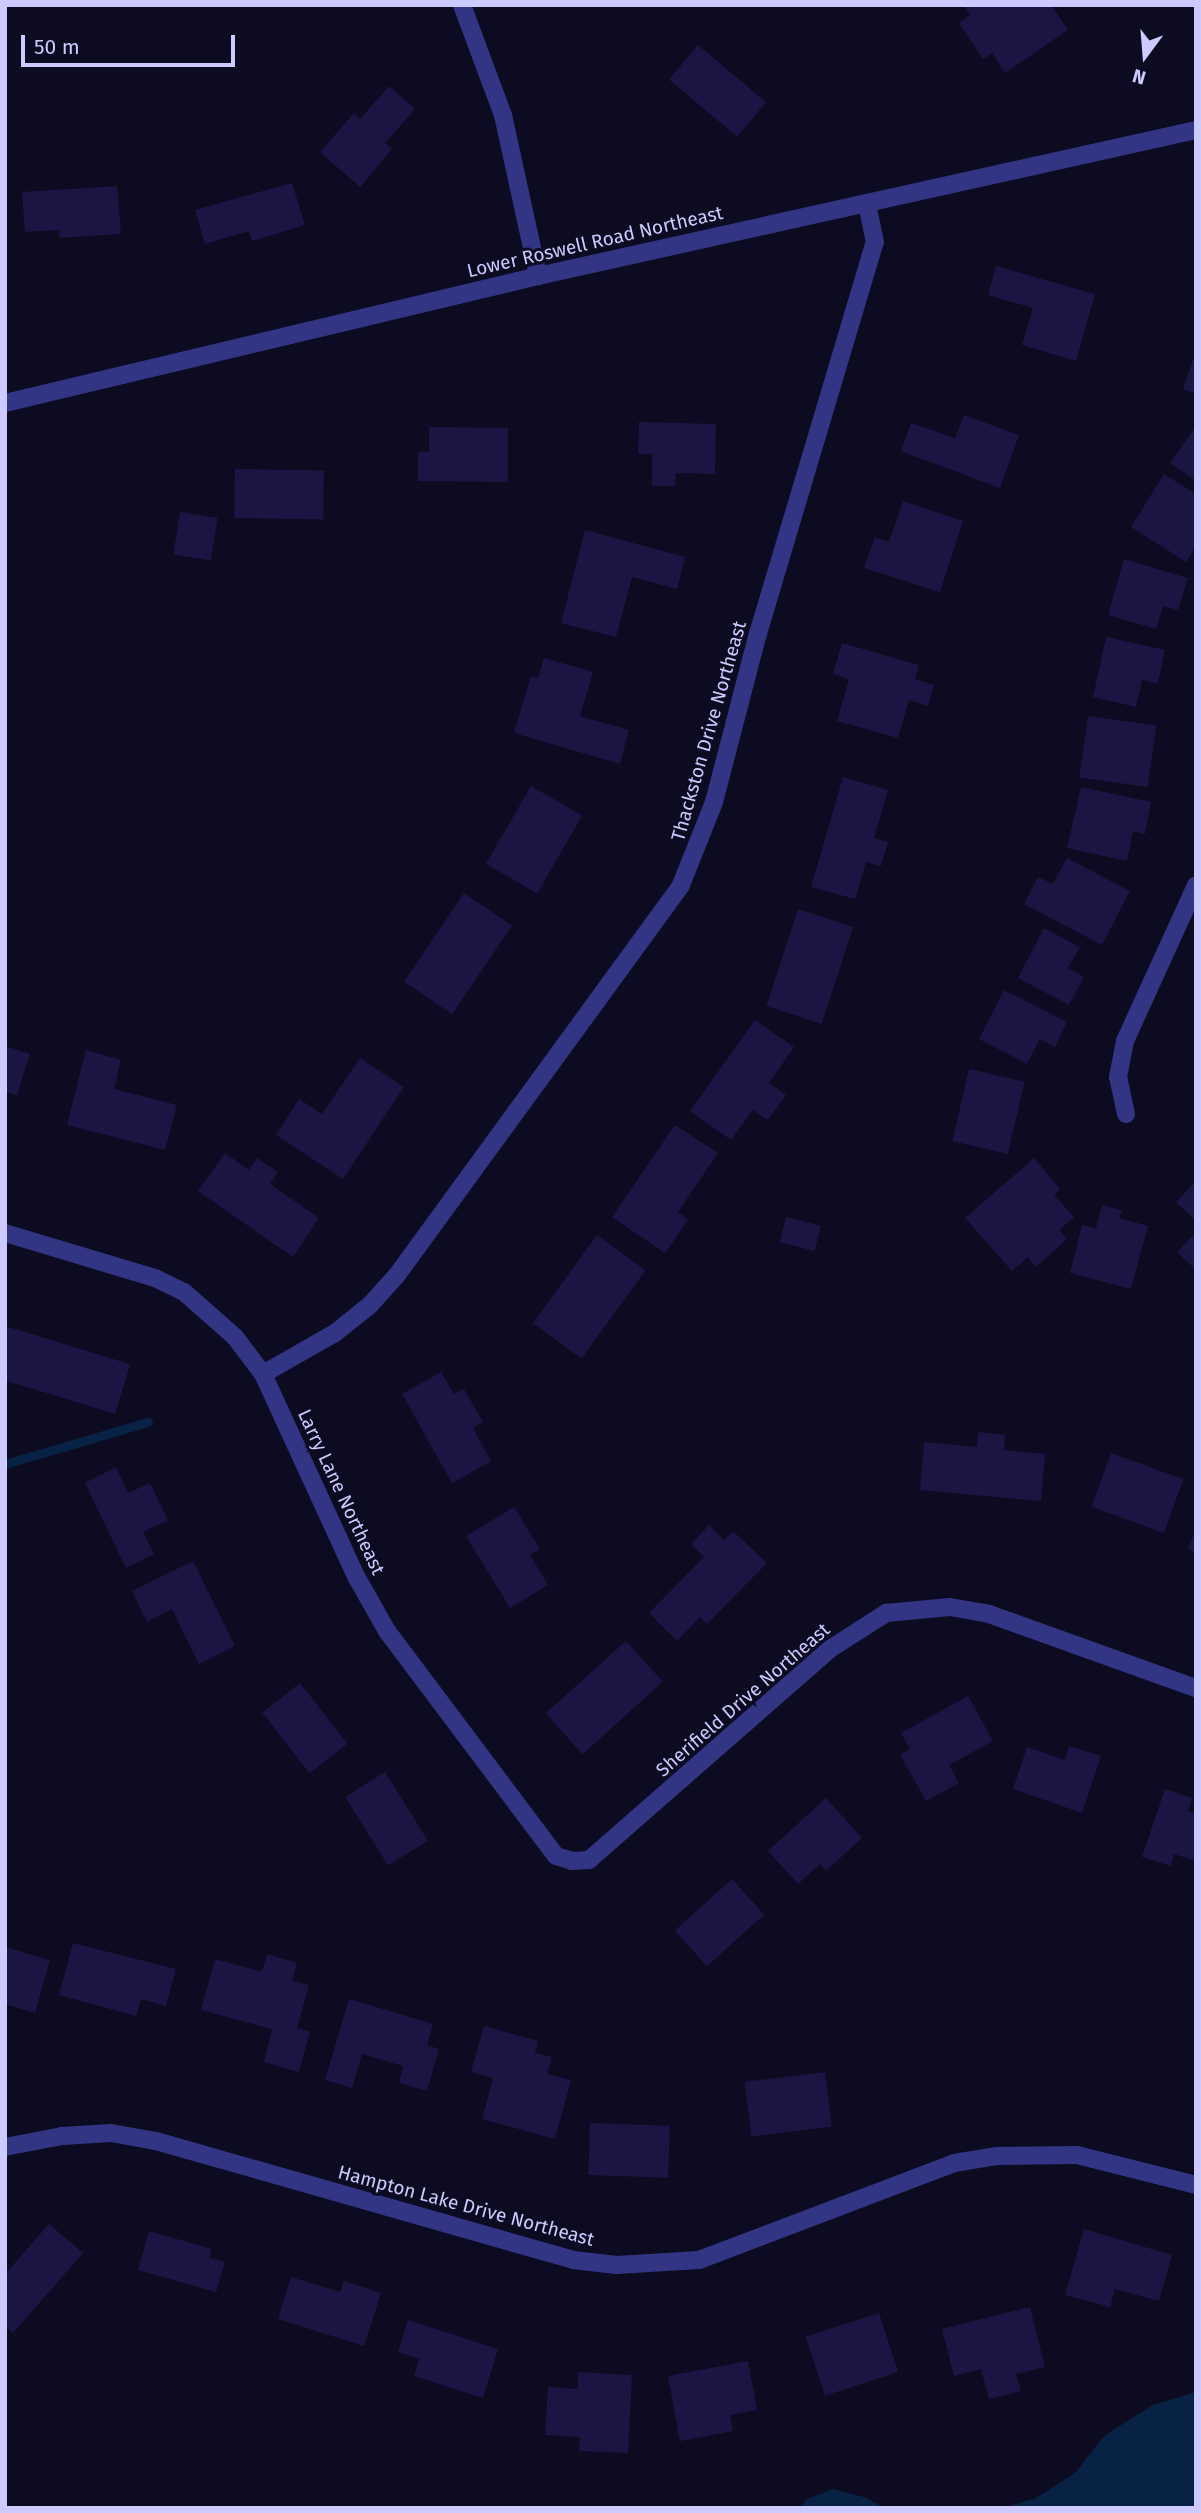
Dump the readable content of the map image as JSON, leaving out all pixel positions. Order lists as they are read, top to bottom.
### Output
{
  "streets": {
    "street": [
      "Lower Roswell Road Northeast",
      "Thackston Drive Northeast",
      "Larry Lane Northeast",
      "Sherifield Drive Northeast",
      "Hampton Lake Drive Northeast"
    ]
  },
  "crossings": [
    ["Lower Roswell Road Northeast", "Thackston Drive Northeast"],
    ["Thackston Drive Northeast", "Larry Lane Northeast"],
    ["Larry Lane Northeast", "Sherifield Drive Northeast"]
  ],
  "scale_bar": "50 m",
  "north": "bottom"
}
